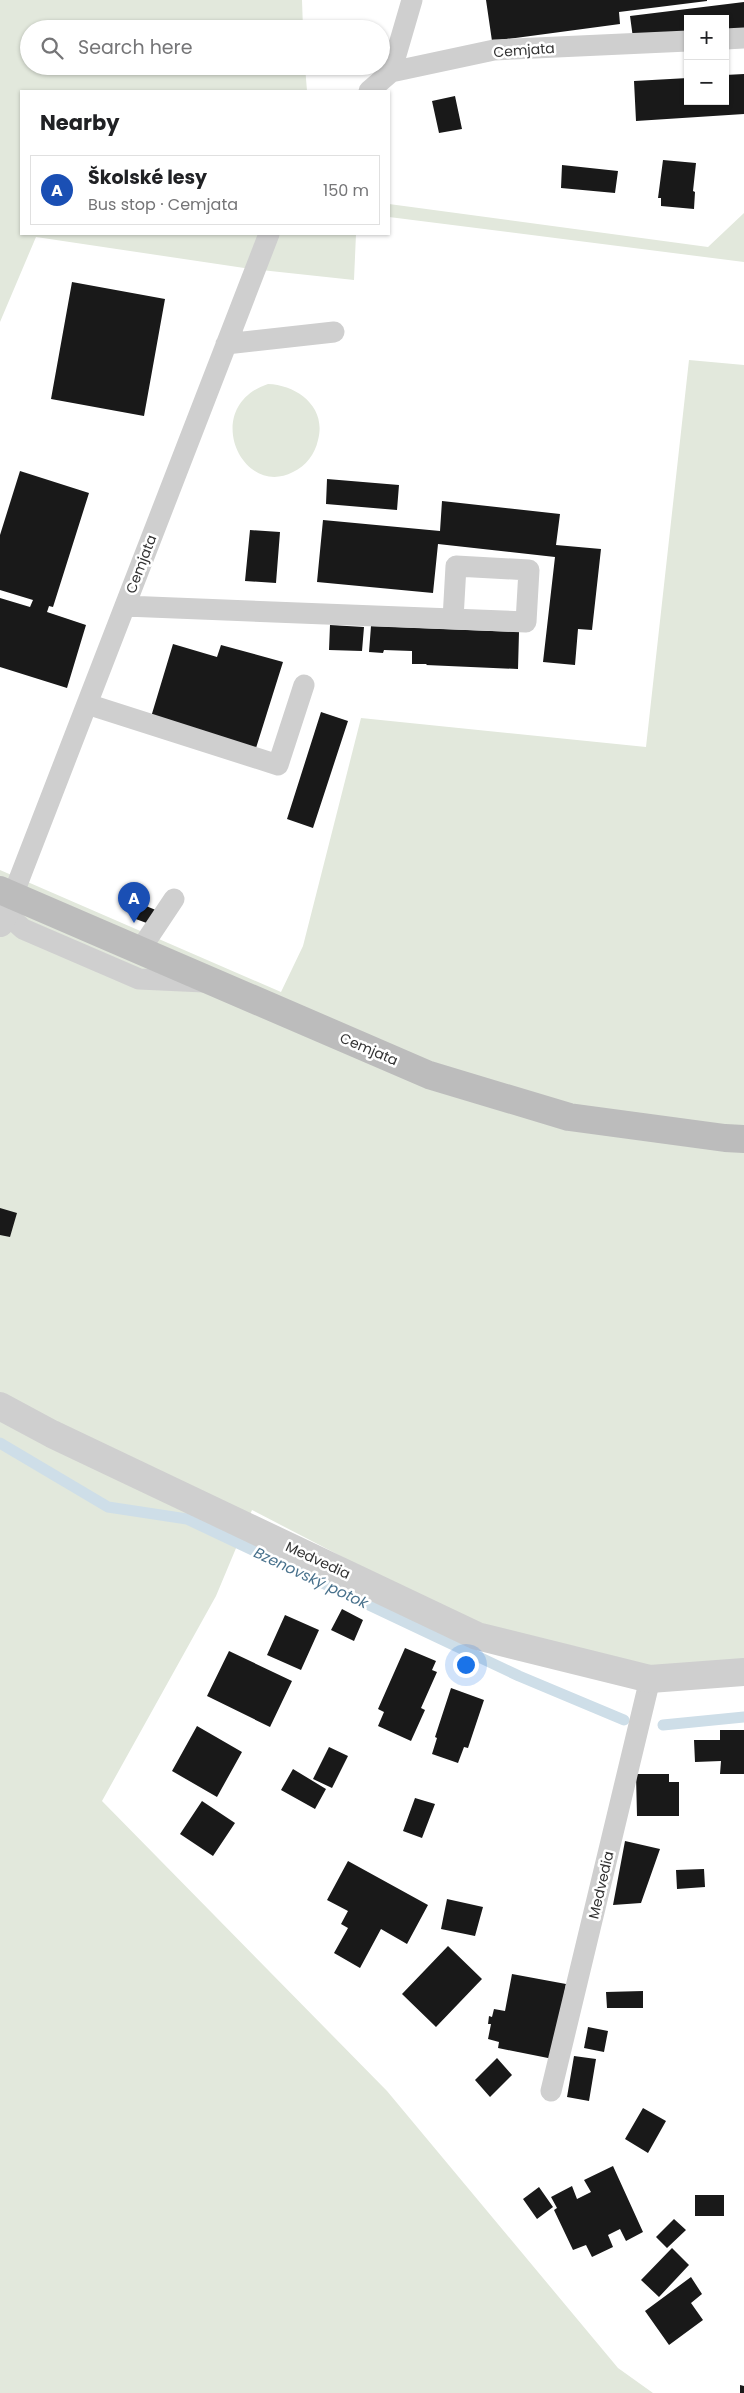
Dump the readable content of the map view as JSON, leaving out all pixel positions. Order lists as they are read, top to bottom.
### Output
{
  "streets": {
    "main road": ["Cemjata"],
    "street": ["Medvedia"]
  },
  "water": ["Bzenovský potok"],
  "page": {
    "map_buttons": ["+", "−"],
    "search": "Search here",
    "heading": "Nearby",
    "list": [
      {
        "mark": "A",
        "name": "Školské lesy",
        "note": "Bus stop · Cemjata",
        "value": "150 m"
      }
    ],
    "pins": "A"
  }
}
